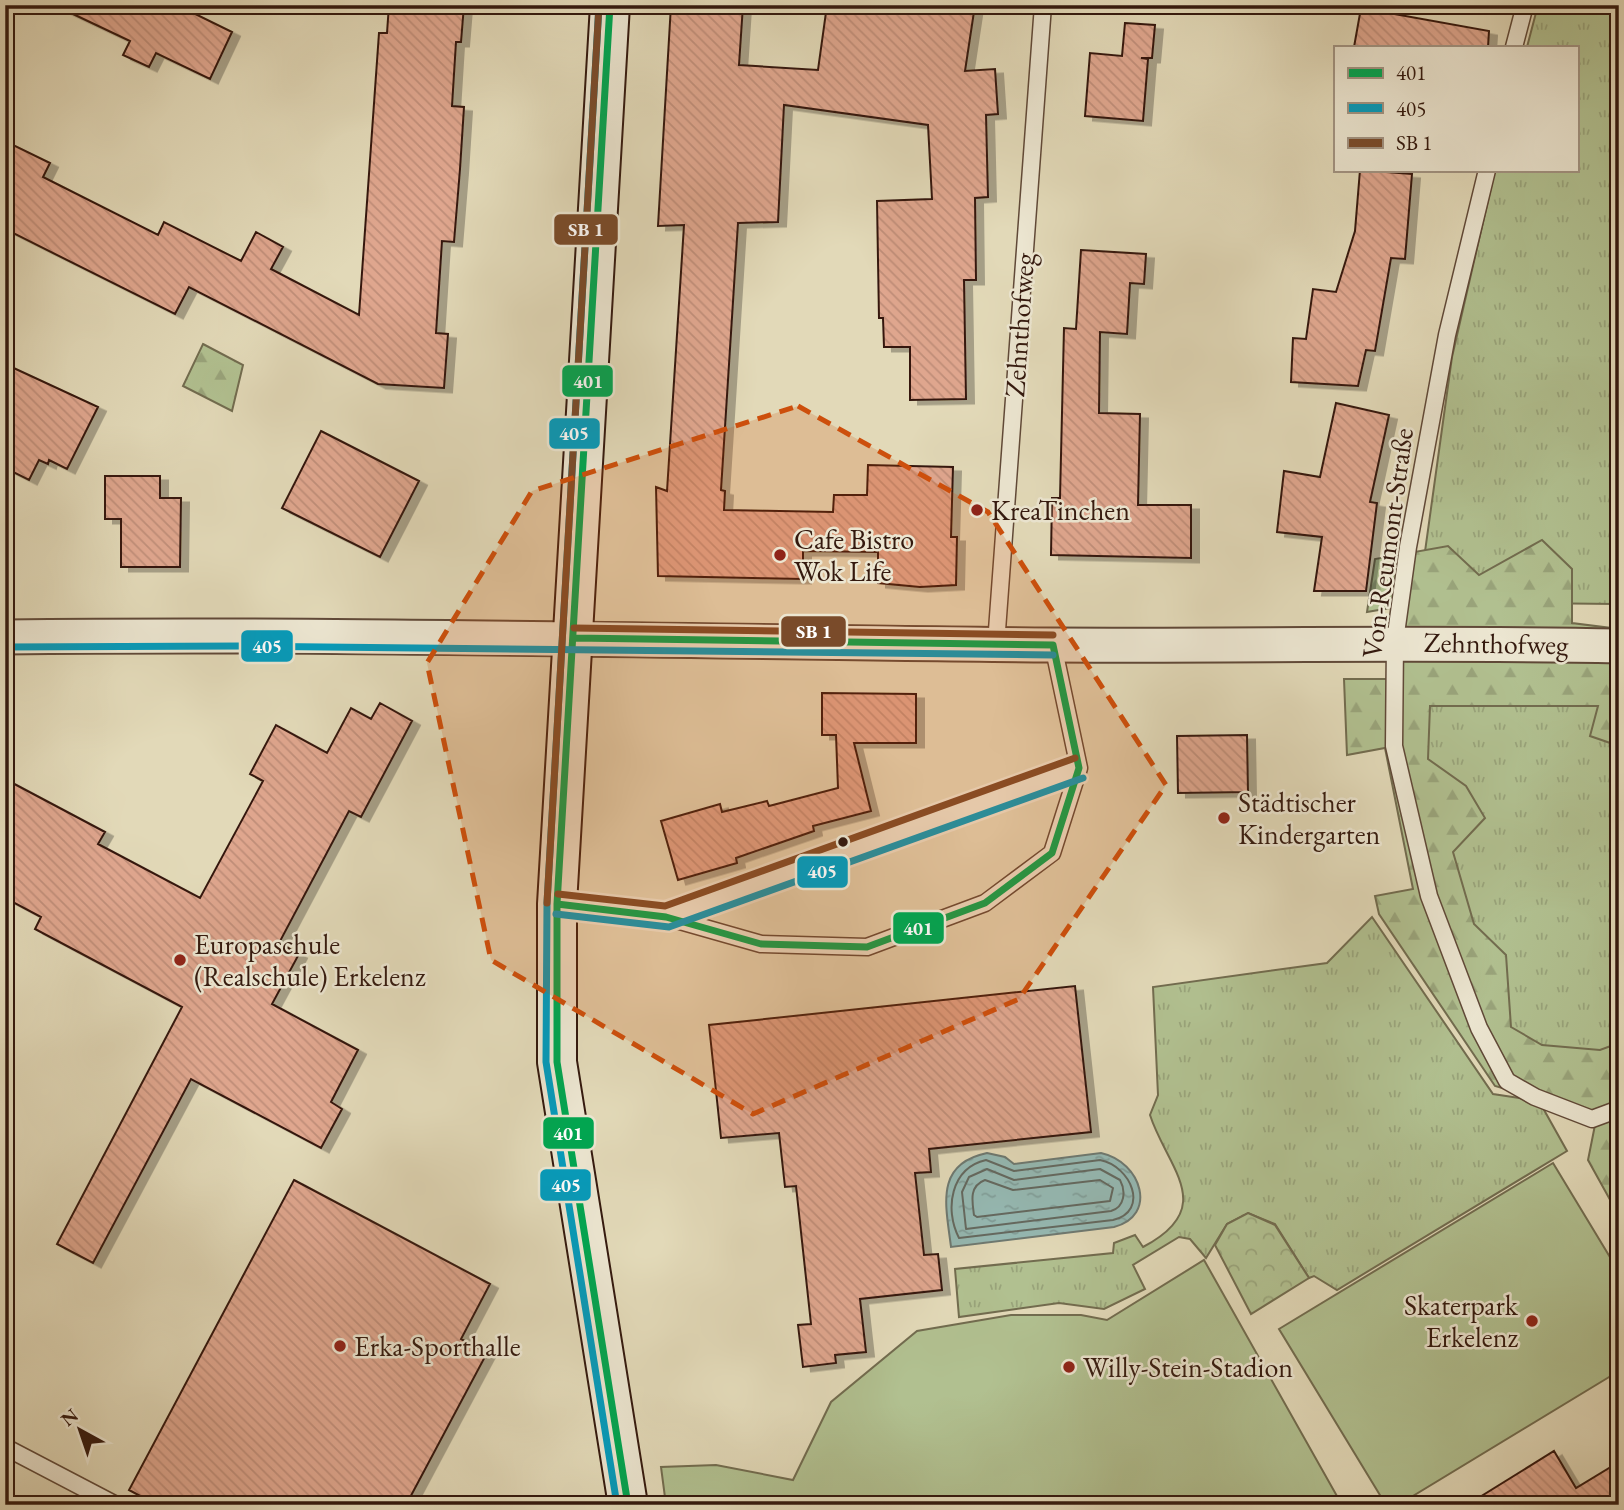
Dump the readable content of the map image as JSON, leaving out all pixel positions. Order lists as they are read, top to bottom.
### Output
{
  "streets": {
    "street": ["Zehnthofweg"],
    "lane": ["Von-Reumont-Straße"]
  },
  "crossings": [
    ["Zehnthofweg", "Von-Reumont-Straße"]
  ],
  "places": [
    "KreaTinchen",
    "Cafe Bistro Wok Life",
    "Städtischer Kindergarten",
    "Europaschule (Realschule) Erkelenz",
    "Skaterpark Erkelenz",
    "Erka-Sporthalle",
    "Willy-Stein-Stadion"
  ],
  "lines": ["transit line 401", "transit line 405"],
  "legend": ["401", "405", "SB 1"],
  "north": "top left"
}
